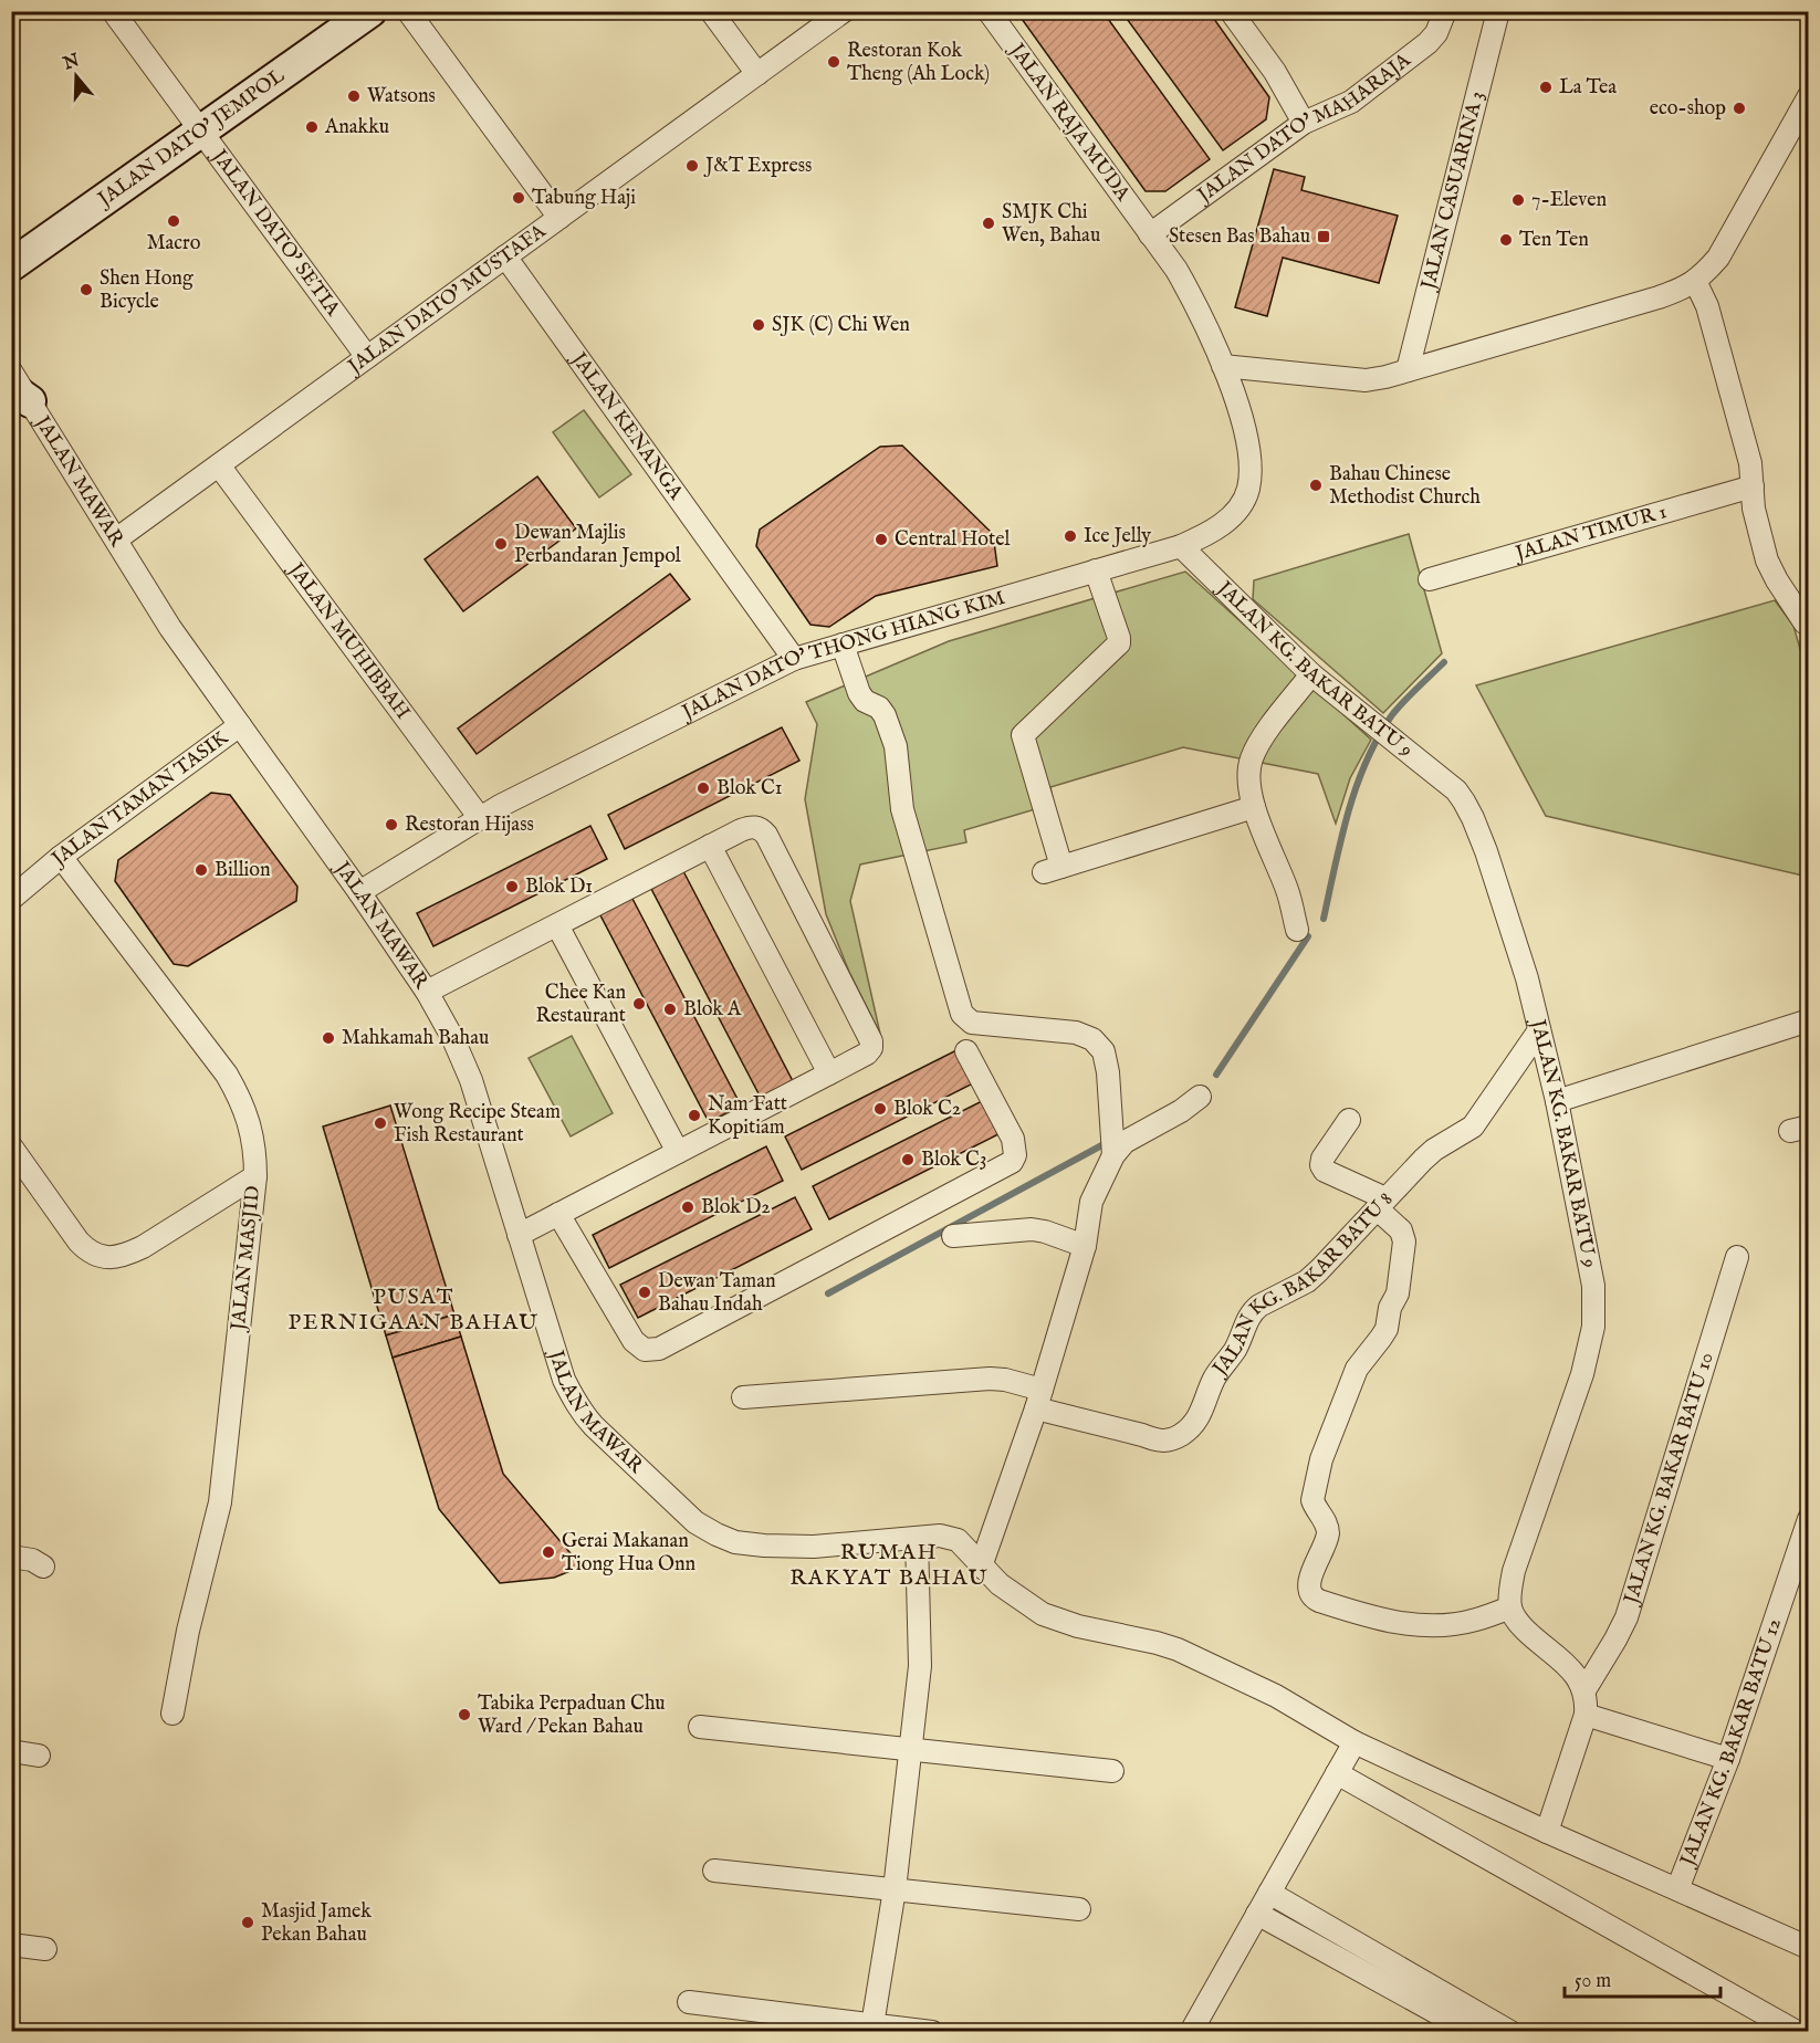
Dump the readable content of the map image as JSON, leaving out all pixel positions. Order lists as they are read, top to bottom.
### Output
{
  "streets": {
    "main road": ["JALAN DATO' JEMPOL"],
    "street": [
      "JALAN RAJA MUDA",
      "JALAN DATO' MAHARAJA",
      "JALAN CASUARINA 3",
      "JALAN DATO' SETIA",
      "JALAN DATO' MUSTAFA",
      "JALAN KENANGA",
      "JALAN MAWAR",
      "JALAN TIMUR 1",
      "JALAN MUHIBBAH",
      "JALAN DATO' THONG HIANG KIM",
      "JALAN KG. BAKAR BATU 9",
      "JALAN TAMAN TASIK",
      "JALAN MASJID",
      "JALAN KG. BAKAR BATU 8",
      "JALAN KG. BAKAR BATU 10",
      "JALAN KG. BAKAR BATU 12"
    ]
  },
  "crossings": [
    ["JALAN RAJA MUDA", "JALAN DATO' MAHARAJA"],
    ["JALAN RAJA MUDA", "JALAN DATO' THONG HIANG KIM"],
    ["JALAN DATO' JEMPOL", "JALAN DATO' SETIA"],
    ["JALAN DATO' SETIA", "JALAN DATO' MUSTAFA"],
    ["JALAN DATO' MUSTAFA", "JALAN KENANGA"],
    ["JALAN DATO' MUSTAFA", "JALAN MAWAR"],
    ["JALAN DATO' MUSTAFA", "JALAN MUHIBBAH"],
    ["JALAN KENANGA", "JALAN DATO' THONG HIANG KIM"],
    ["JALAN MAWAR", "JALAN DATO' THONG HIANG KIM"],
    ["JALAN MAWAR", "JALAN TAMAN TASIK"],
    ["JALAN MAWAR", "JALAN KG. BAKAR BATU 12"],
    ["JALAN MUHIBBAH", "JALAN DATO' THONG HIANG KIM"],
    ["JALAN DATO' THONG HIANG KIM", "JALAN KG. BAKAR BATU 9"],
    ["JALAN KG. BAKAR BATU 9", "JALAN KG. BAKAR BATU 8"],
    ["JALAN TAMAN TASIK", "JALAN MASJID"]
  ],
  "districts": ["PUSAT PERNIGAAN BAHAU", "RUMAH RAKYAT BAHAU"],
  "places": {
    "other": [
      "Restoran Kok Theng (Ah Lock)",
      "La Tea",
      "Watsons",
      "eco-shop",
      "Anakku",
      "J&T Express",
      "Tabung Haji",
      "7-Eleven",
      "Macro",
      "SMJK Chi Wen, Bahau",
      "Ten Ten",
      "Shen Hong Bicycle",
      "SJK (C) Chi Wen",
      "Bahau Chinese Methodist Church",
      "Ice Jelly",
      "Central Hotel",
      "Dewan Majlis Perbandaran Jempol",
      "Blok C1",
      "Restoran Hijass",
      "Billion",
      "Blok D1",
      "Chee Kan Restaurant",
      "Blok A",
      "Mahkamah Bahau",
      "Blok C2",
      "Nam Fatt Kopitiam",
      "Wong Recipe Steam Fish Restaurant",
      "Blok C3",
      "Blok D2",
      "Dewan Taman Bahau Indah",
      "Gerai Makanan Tiong Hua Onn",
      "Tabika Perpaduan Chu Ward / Pekan Bahau",
      "Masjid Jamek Pekan Bahau"
    ],
    "transit": ["Stesen Bas Bahau"]
  },
  "scale_bar": "50 m",
  "north": "top"
}
